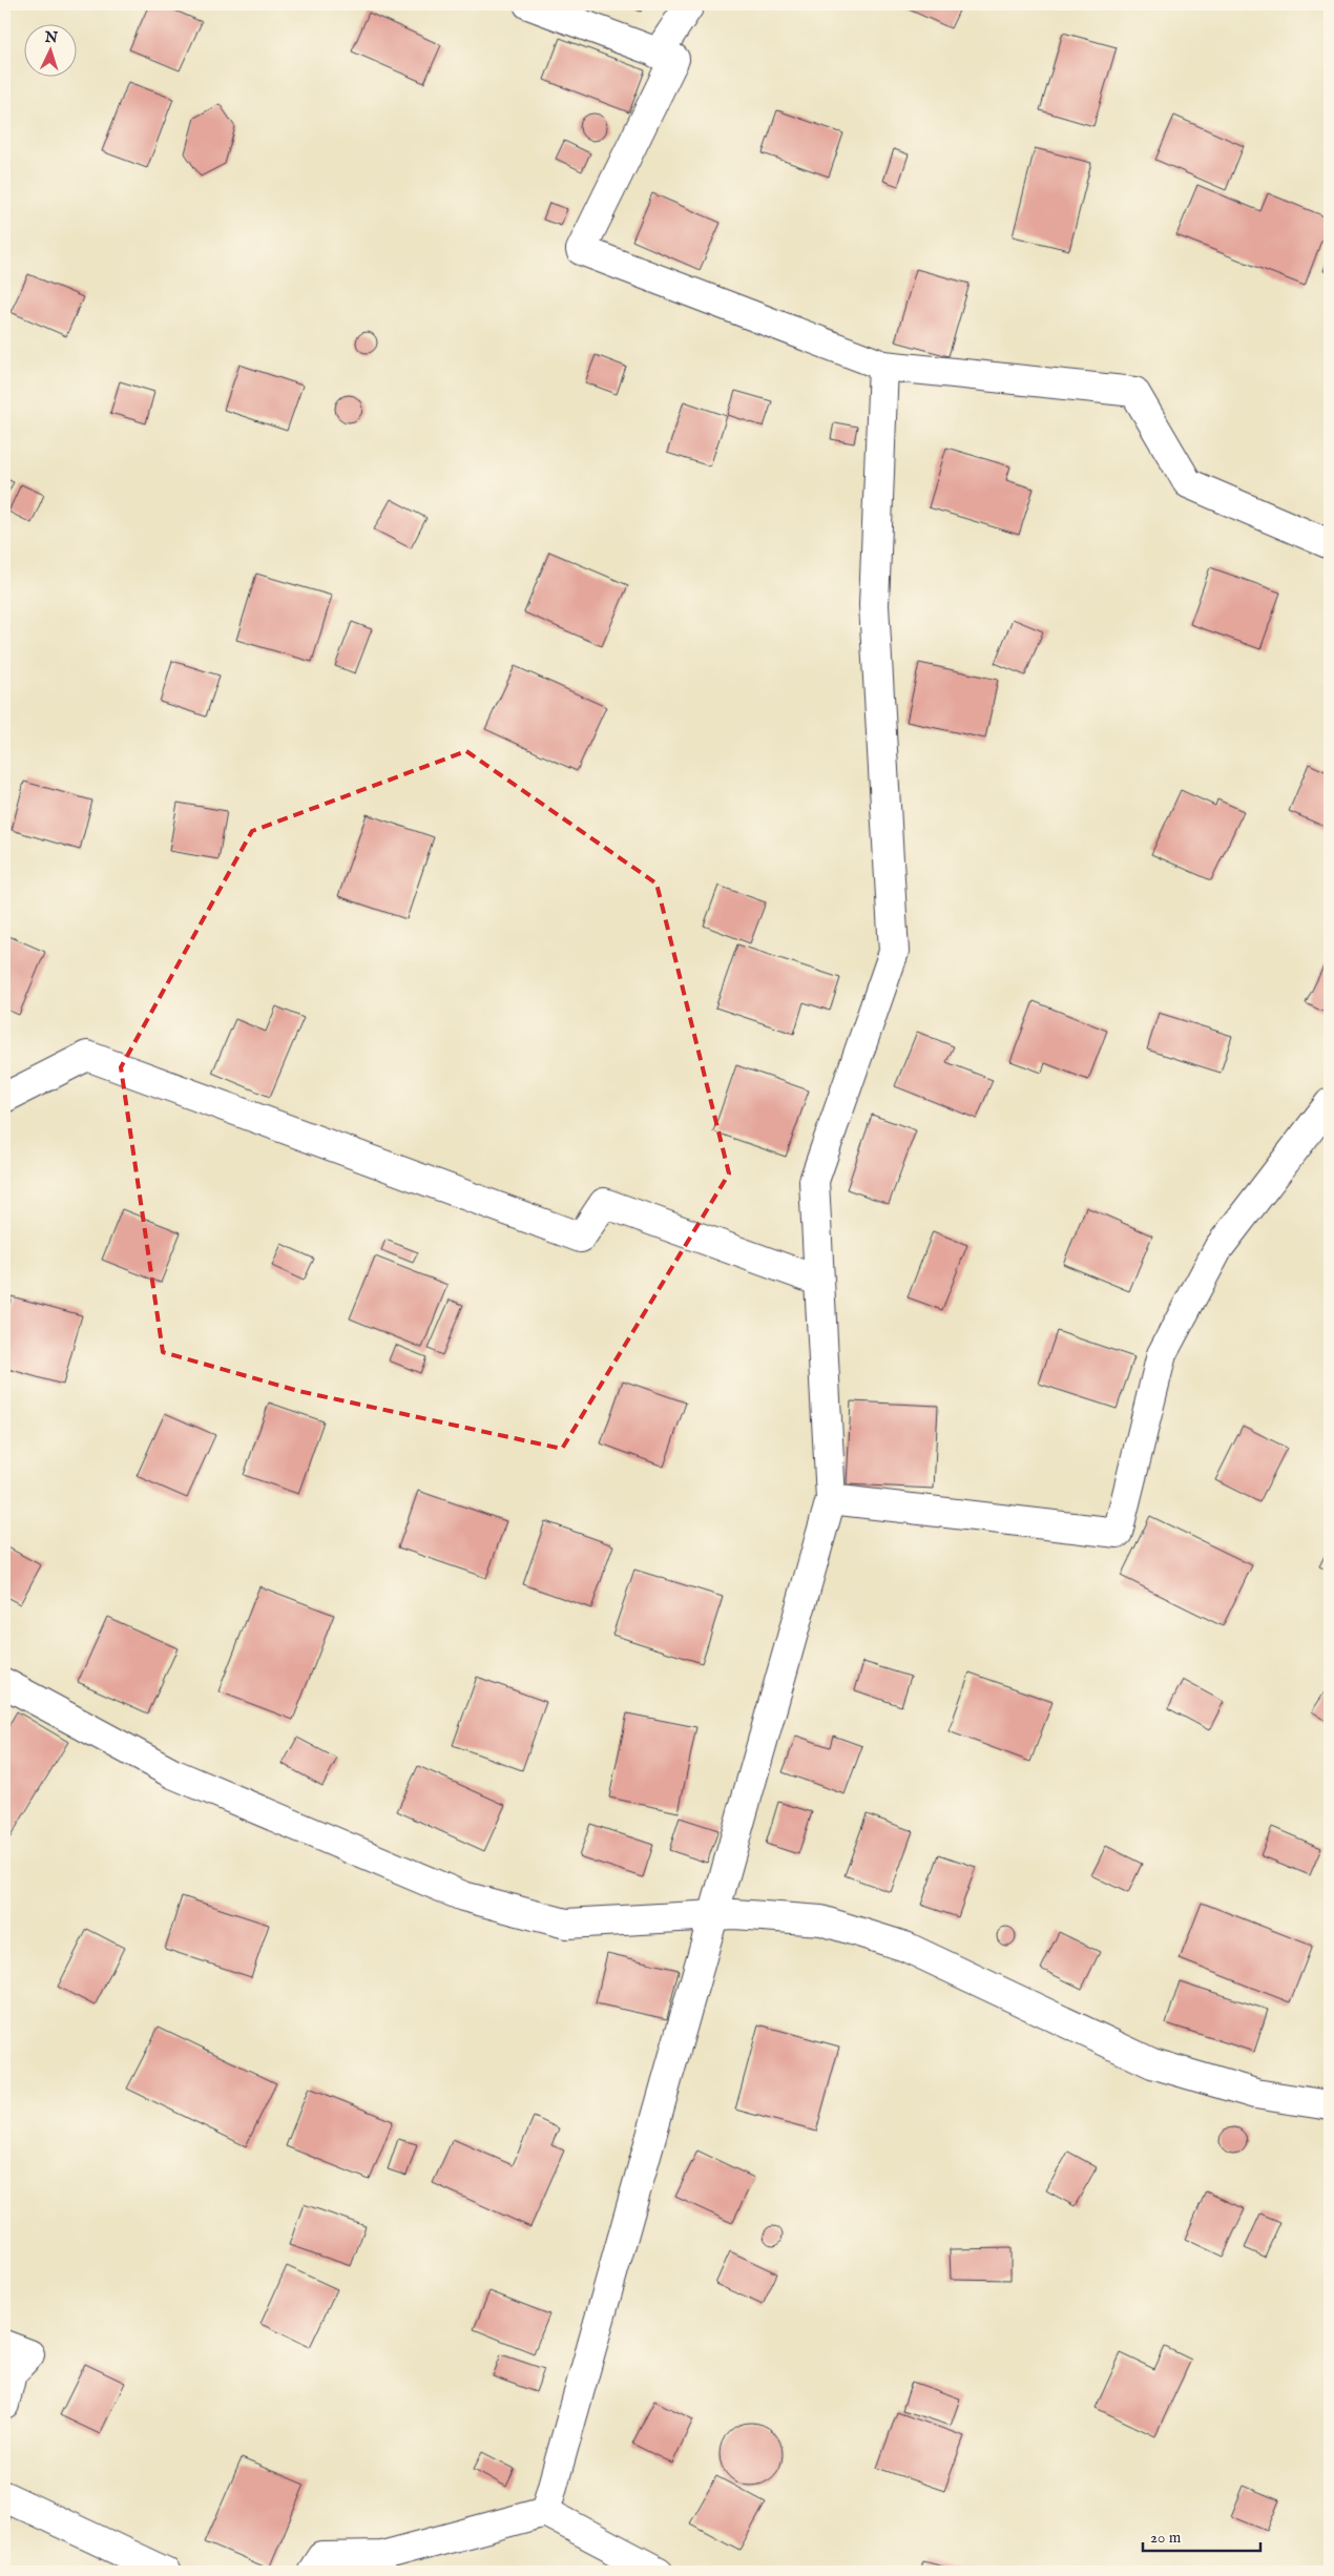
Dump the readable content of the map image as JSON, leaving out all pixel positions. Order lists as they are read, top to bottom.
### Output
{
  "scale_bar": "20 m",
  "north": "top"
}
